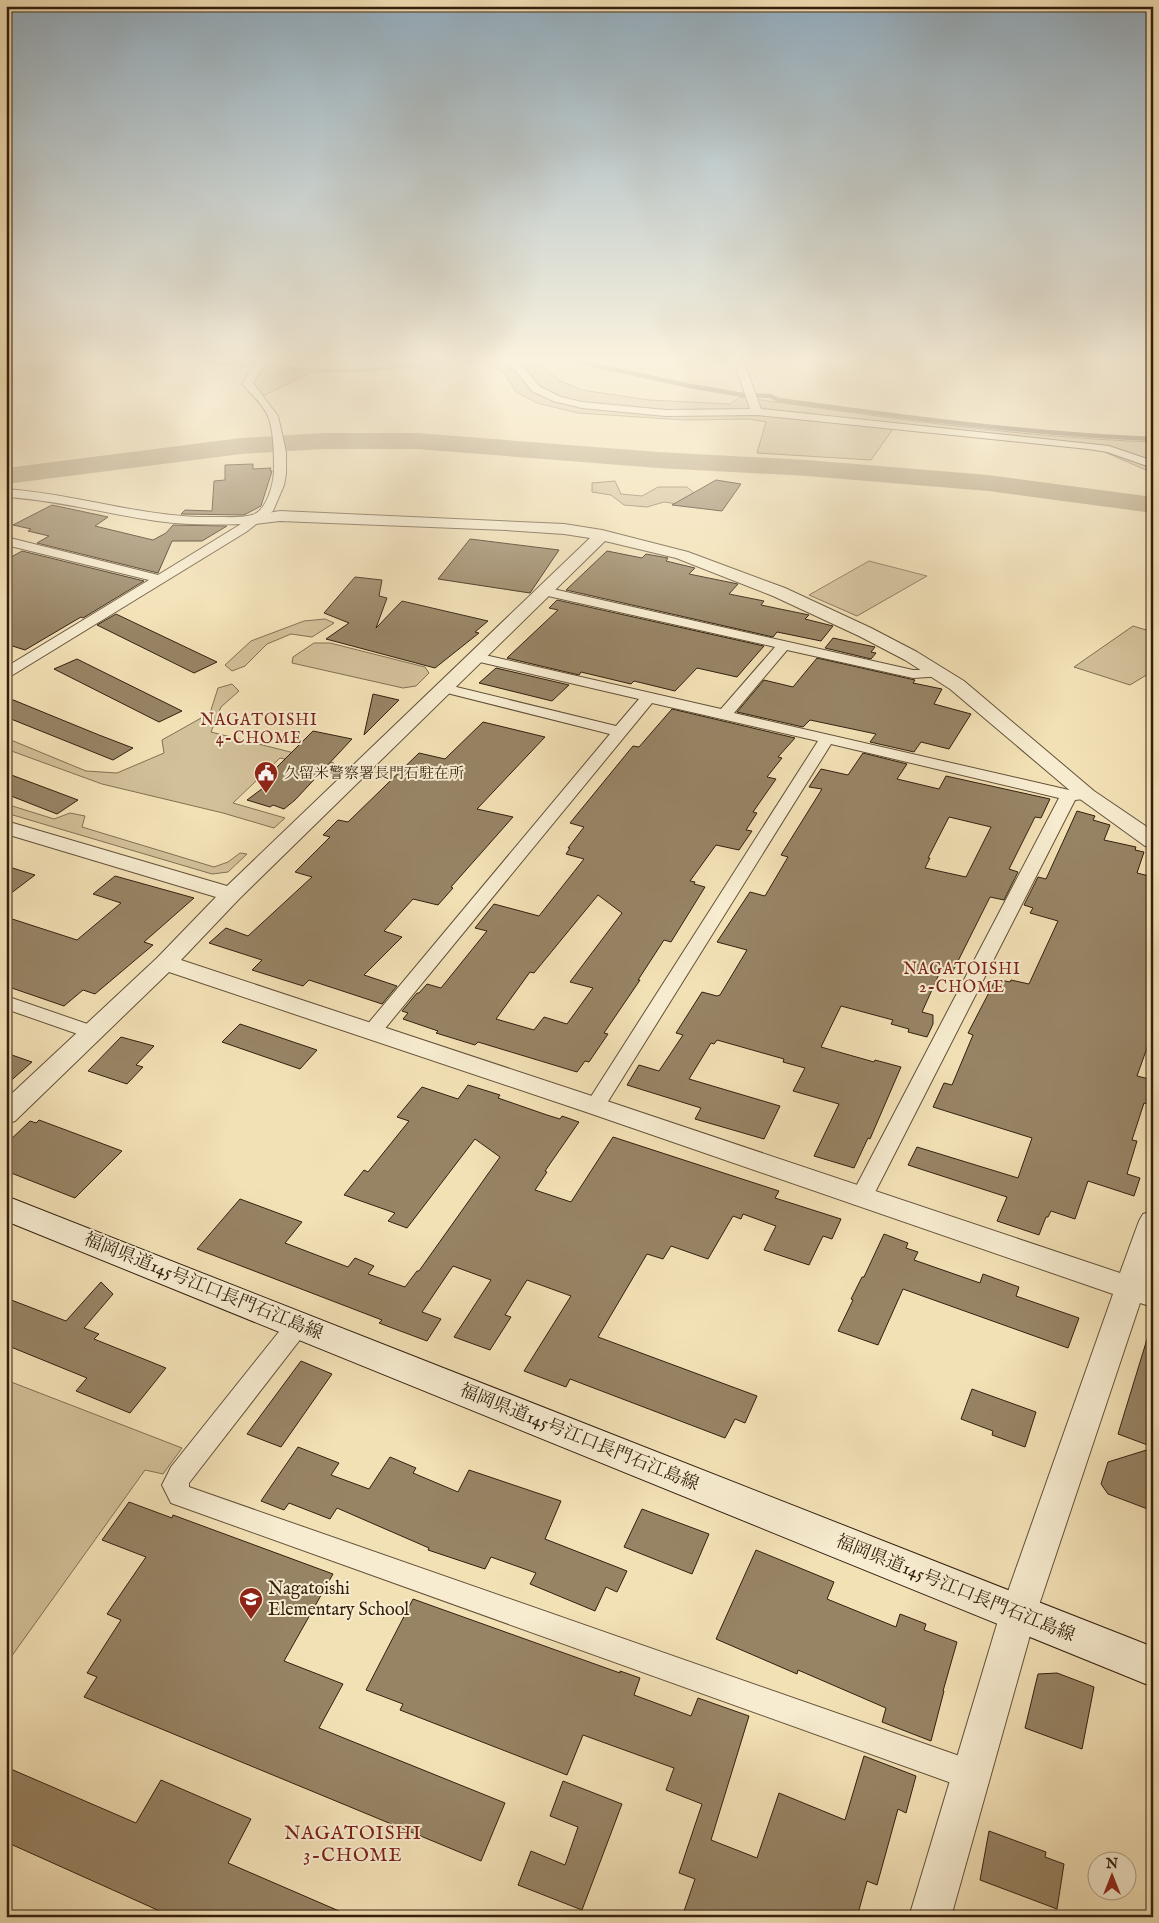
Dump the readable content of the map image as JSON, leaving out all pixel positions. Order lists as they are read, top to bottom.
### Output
{
  "streets": {
    "main road": ["福岡県道145号江口長門石江島線"]
  },
  "districts": ["NAGATOISHI 4-CHOME", "NAGATOISHI 2-CHOME", "NAGATOISHI 3-CHOME"],
  "places": {
    "public building": ["久留米警察署長門石駐在所"],
    "school or university": ["Nagatoishi Elementary School"]
  },
  "north": "top"
}
